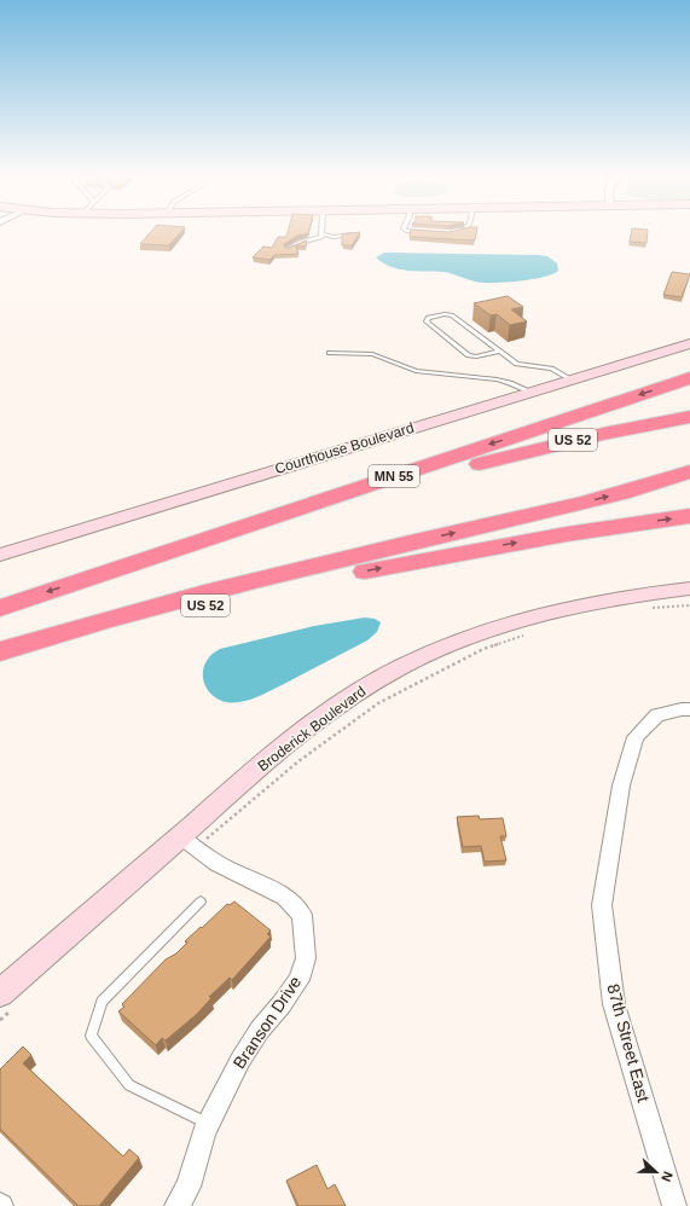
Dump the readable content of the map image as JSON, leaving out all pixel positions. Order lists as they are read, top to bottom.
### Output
{
  "streets": {
    "highway": ["US 52", "MN 55"],
    "street": [
      "Courthouse Boulevard",
      "Broderick Boulevard",
      "Branson Drive",
      "87th Street East"
    ]
  },
  "crossings": [
    ["US 52", "MN 55"],
    ["Broderick Boulevard", "Branson Drive"]
  ],
  "north": "right"
}
